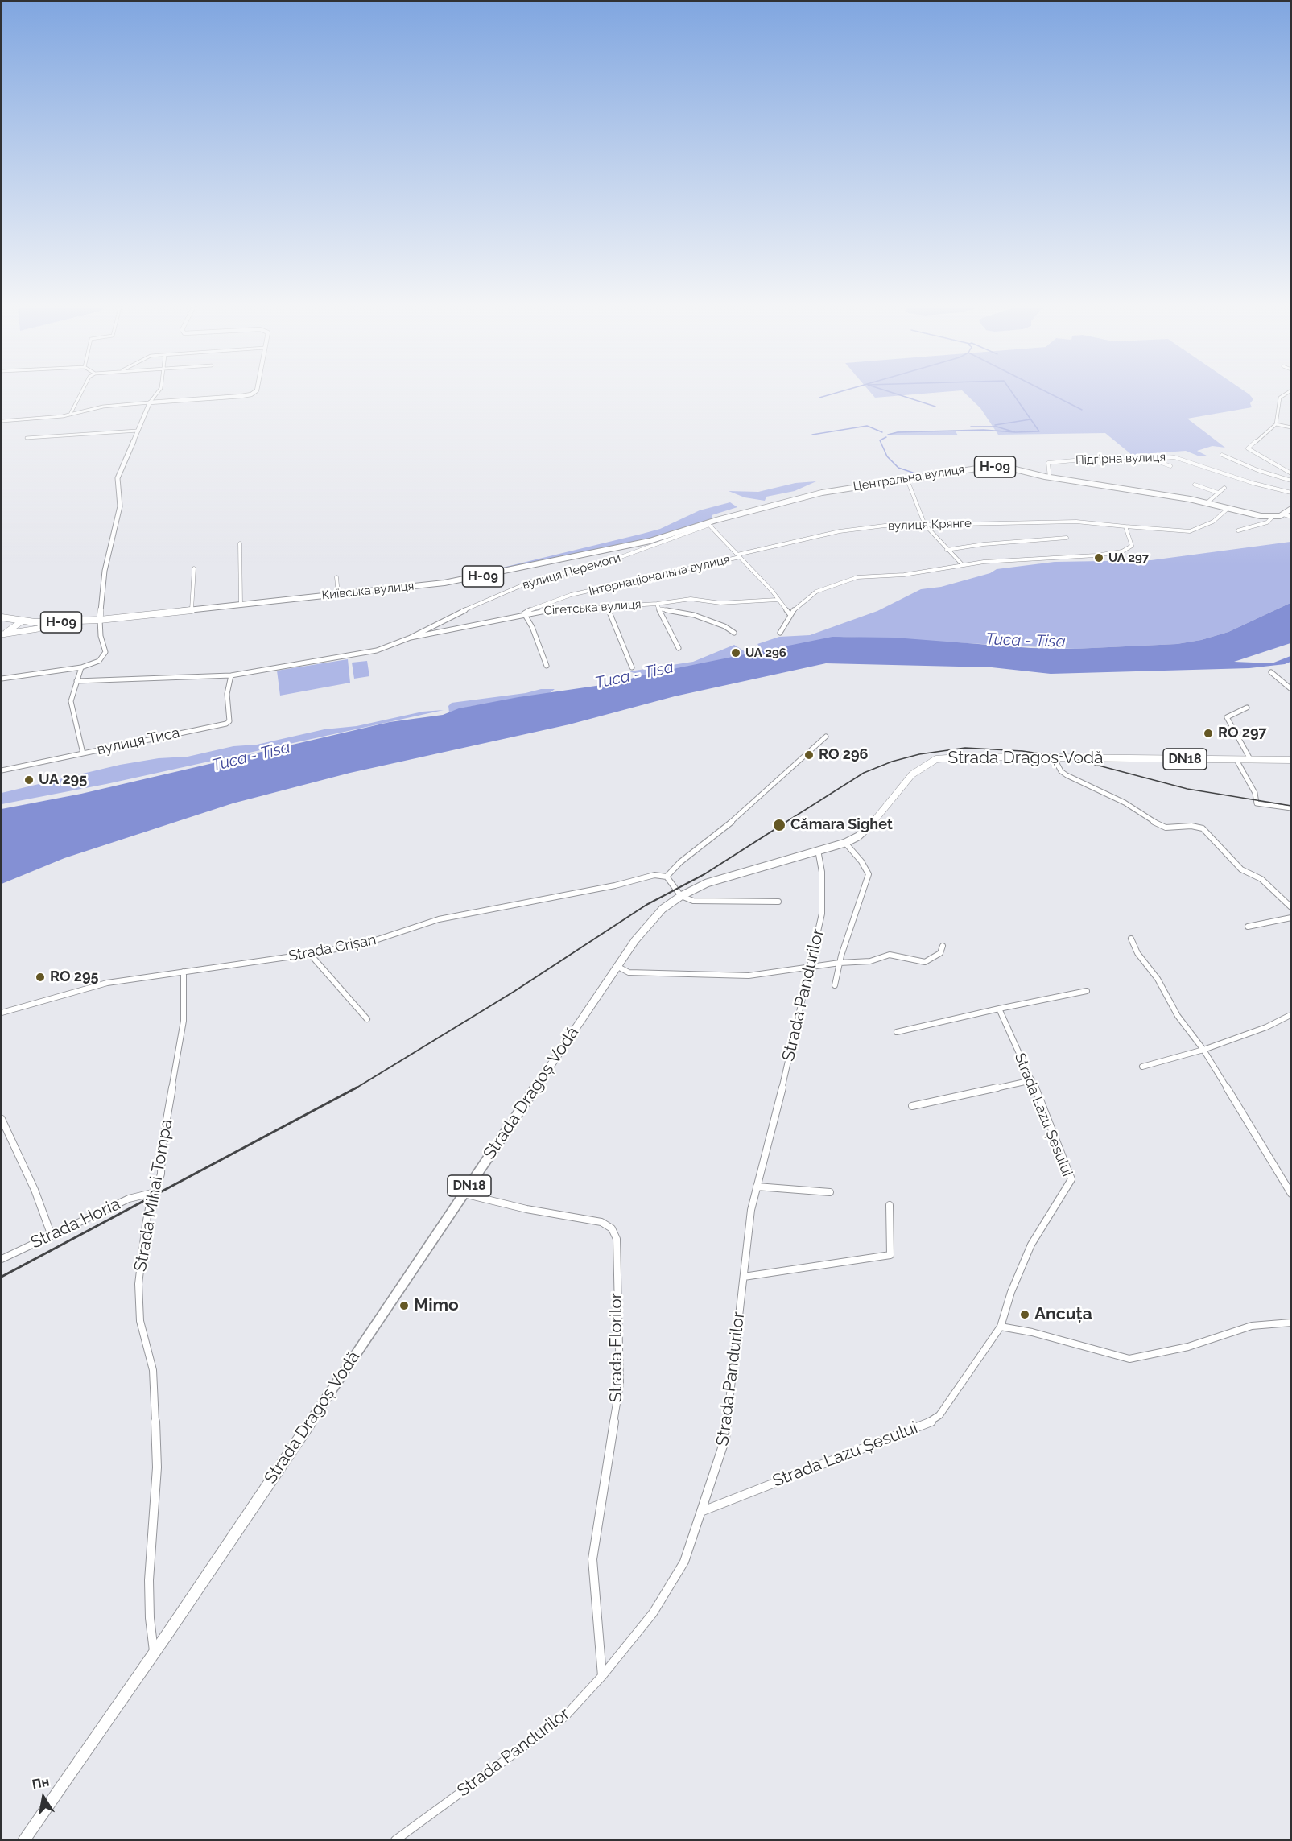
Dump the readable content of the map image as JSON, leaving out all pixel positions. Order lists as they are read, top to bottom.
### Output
{
  "streets": {
    "main road": [
      "Н-09",
      "Центральна вулиця",
      "Київська вулиця",
      "Strada Dragoș Vodă",
      "DN18"
    ],
    "street": [
      "Підгірна вулиця",
      "вулиця Крянге",
      "вулиця Перемоги",
      "Інтернаціональна вулиця",
      "Сігетська вулиця",
      "вулиця Тиса",
      "Strada Crișan",
      "Strada Pandurilor",
      "Strada Lazu Șesului",
      "Strada Mihai Tompa",
      "Strada Horia",
      "Strada Florilor"
    ]
  },
  "crossings": [
    ["Підгірна вулиця", "Центральна вулиця"],
    ["Н-09", "Центральна вулиця"],
    ["Н-09", "Київська вулиця"],
    ["Центральна вулиця", "вулиця Крянге"],
    ["Центральна вулиця", "вулиця Перемоги"],
    ["Центральна вулиця", "Інтернаціональна вулиця"],
    ["Центральна вулиця", "Київська вулиця"],
    ["вулиця Крянге", "Інтернаціональна вулиця"],
    ["вулиця Перемоги", "Інтернаціональна вулиця"],
    ["вулиця Перемоги", "Київська вулиця"],
    ["вулиця Перемоги", "Сігетська вулиця"],
    ["Інтернаціональна вулиця", "Київська вулиця"],
    ["Інтернаціональна вулиця", "Сігетська вулиця"],
    ["Strada Dragoș Vodă", "Strada Pandurilor"],
    ["Strada Dragoș Vodă", "Strada Mihai Tompa"],
    ["Strada Dragoș Vodă", "Strada Florilor"],
    ["Strada Crișan", "Strada Mihai Tompa"],
    ["Strada Pandurilor", "Strada Lazu Șesului"],
    ["Strada Pandurilor", "Strada Florilor"],
    ["Strada Mihai Tompa", "Strada Horia"]
  ],
  "water": ["Тиса - Tisa"],
  "places": [
    "UA 297",
    "UA 296",
    "RO 297",
    "RO 296",
    "UA 295",
    "Cămara Sighet",
    "RO 295",
    "Mimo",
    "Ancuța"
  ],
  "north": "top"
}
